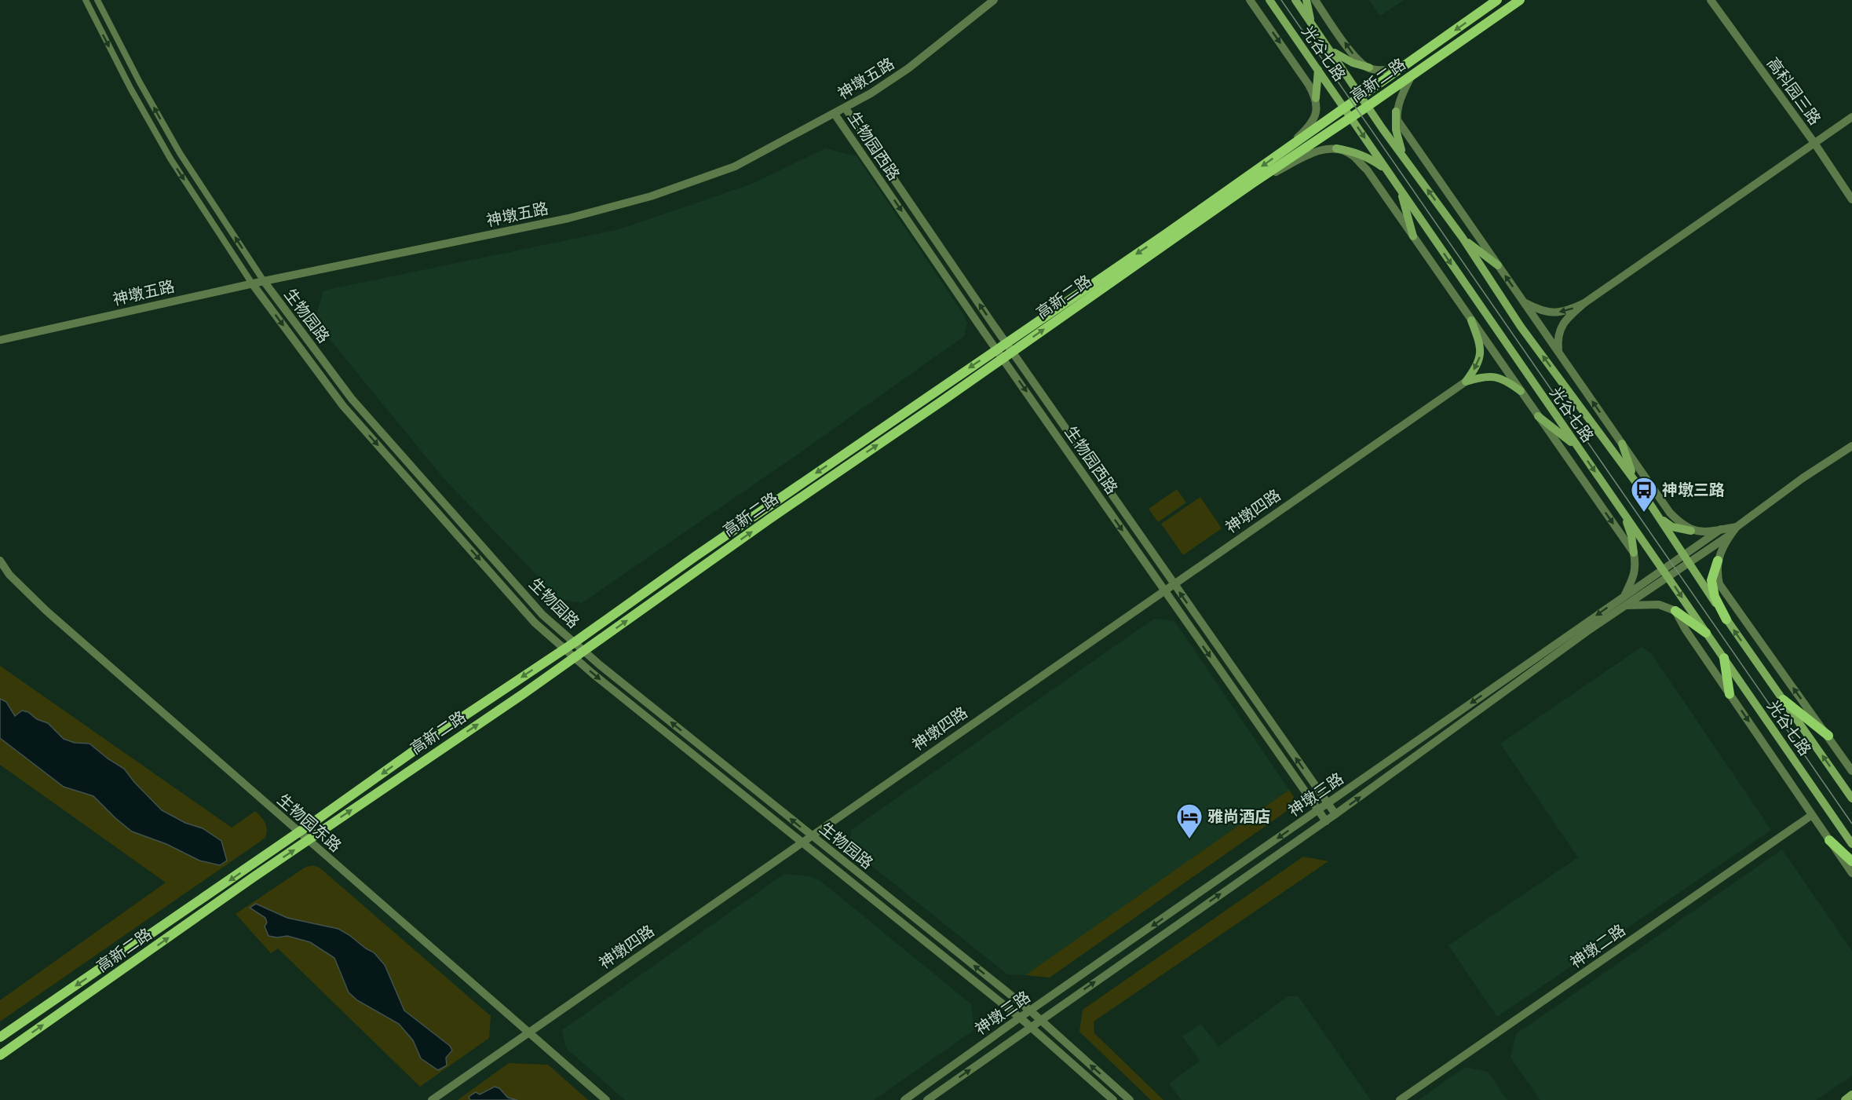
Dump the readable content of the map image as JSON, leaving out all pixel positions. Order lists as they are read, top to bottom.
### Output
{
  "streets": {
    "main road": ["光谷七路", "高新二路"],
    "street": [
      "神墩五路",
      "高科园三路",
      "生物园西路",
      "生物园路",
      "神墩四路",
      "神墩三路",
      "生物园东路",
      "神墩二路"
    ]
  },
  "crossings": [
    ["光谷七路", "高新二路"],
    ["光谷七路", "神墩三路"],
    ["神墩五路", "生物园西路"],
    ["神墩五路", "生物园路"],
    ["高新二路", "生物园西路"],
    ["高新二路", "生物园路"],
    ["高新二路", "生物园东路"],
    ["生物园西路", "神墩四路"],
    ["生物园西路", "神墩三路"],
    ["生物园路", "神墩四路"],
    ["生物园路", "神墩三路"],
    ["神墩四路", "生物园东路"]
  ],
  "places": {
    "bus stop": ["神墩三路"],
    "hotel": ["雅尚酒店"]
  }
}
